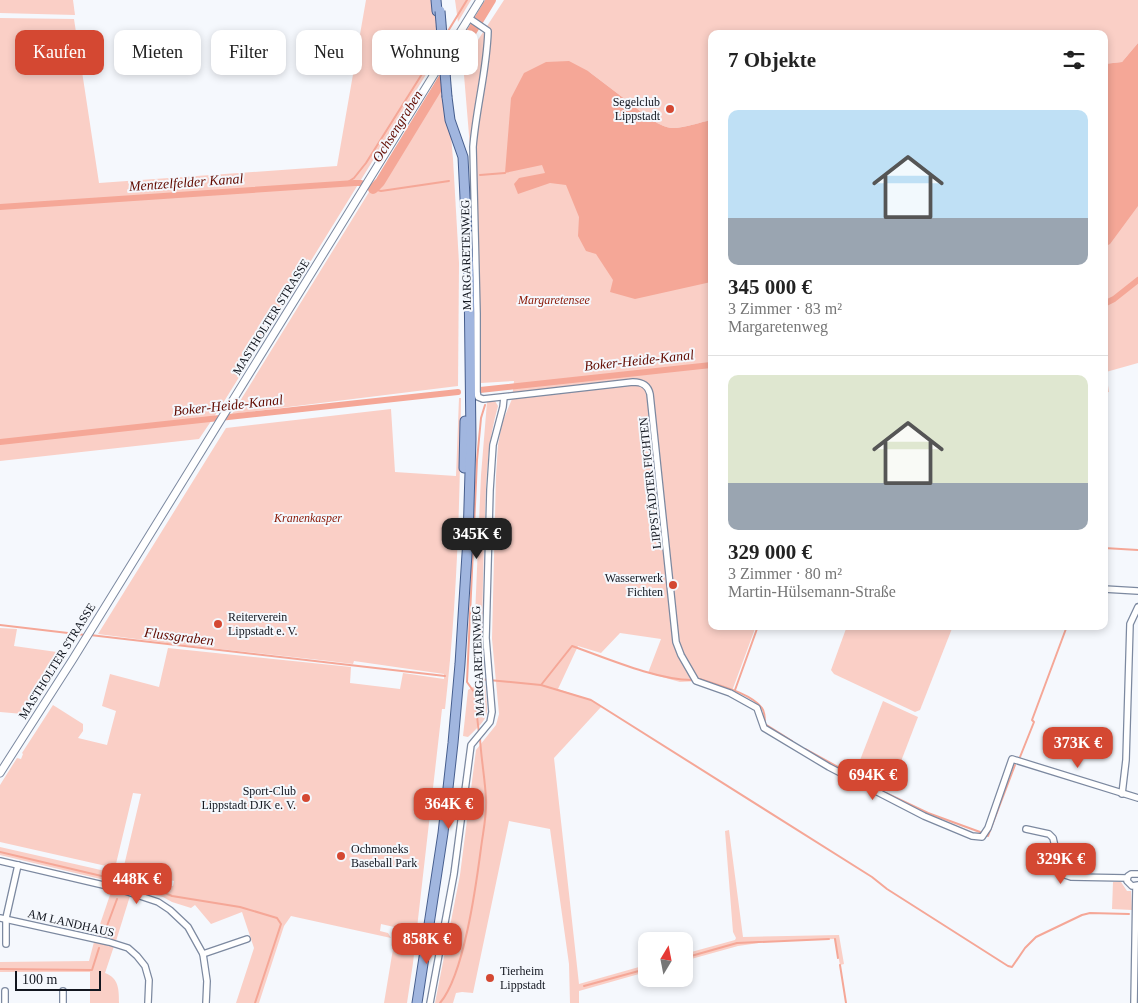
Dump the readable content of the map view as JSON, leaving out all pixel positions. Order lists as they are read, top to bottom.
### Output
{
  "streets": {
    "street": [
      "MARGARETENWEG",
      "MASTHOLTER STRASSE",
      "LIPPSTÄDTER FICHTEN",
      "AM LANDHAUS"
    ]
  },
  "crossings": [
    ["MARGARETENWEG", "MASTHOLTER STRASSE"],
    ["MARGARETENWEG", "LIPPSTÄDTER FICHTEN"]
  ],
  "water": [
    "Ochsengraben",
    "Mentzelfelder Kanal",
    "Boker-Heide-Kanal",
    "Flussgraben"
  ],
  "parks": ["Margaretensee", "Kranenkasper"],
  "places": [
    "Segelclub Lippstadt",
    "Wasserwerk Fichten",
    "Reiterverein Lippstadt e. V.",
    "Sport-Club Lippstadt DJK e. V.",
    "Ochmoneks Baseball Park",
    "Tierheim Lippstadt"
  ],
  "scale_bar": "100 m",
  "north": "top",
  "page": {
    "chip": [
      "Kaufen",
      "Mieten",
      "Filter",
      "Neu",
      "Wohnung"
    ],
    "heading": "7 Objekte",
    "list": [
      {
        "name": "345 000 €",
        "note": "3 Zimmer · 83 m² · Margaretenweg"
      },
      {
        "name": "329 000 €",
        "note": "3 Zimmer · 80 m² · Martin-Hülsemann-Straße"
      }
    ],
    "price": [
      "345K €",
      "373K €",
      "694K €",
      "364K €",
      "329K €",
      "448K €",
      "858K €"
    ],
    "scale": "100 m"
  }
}
